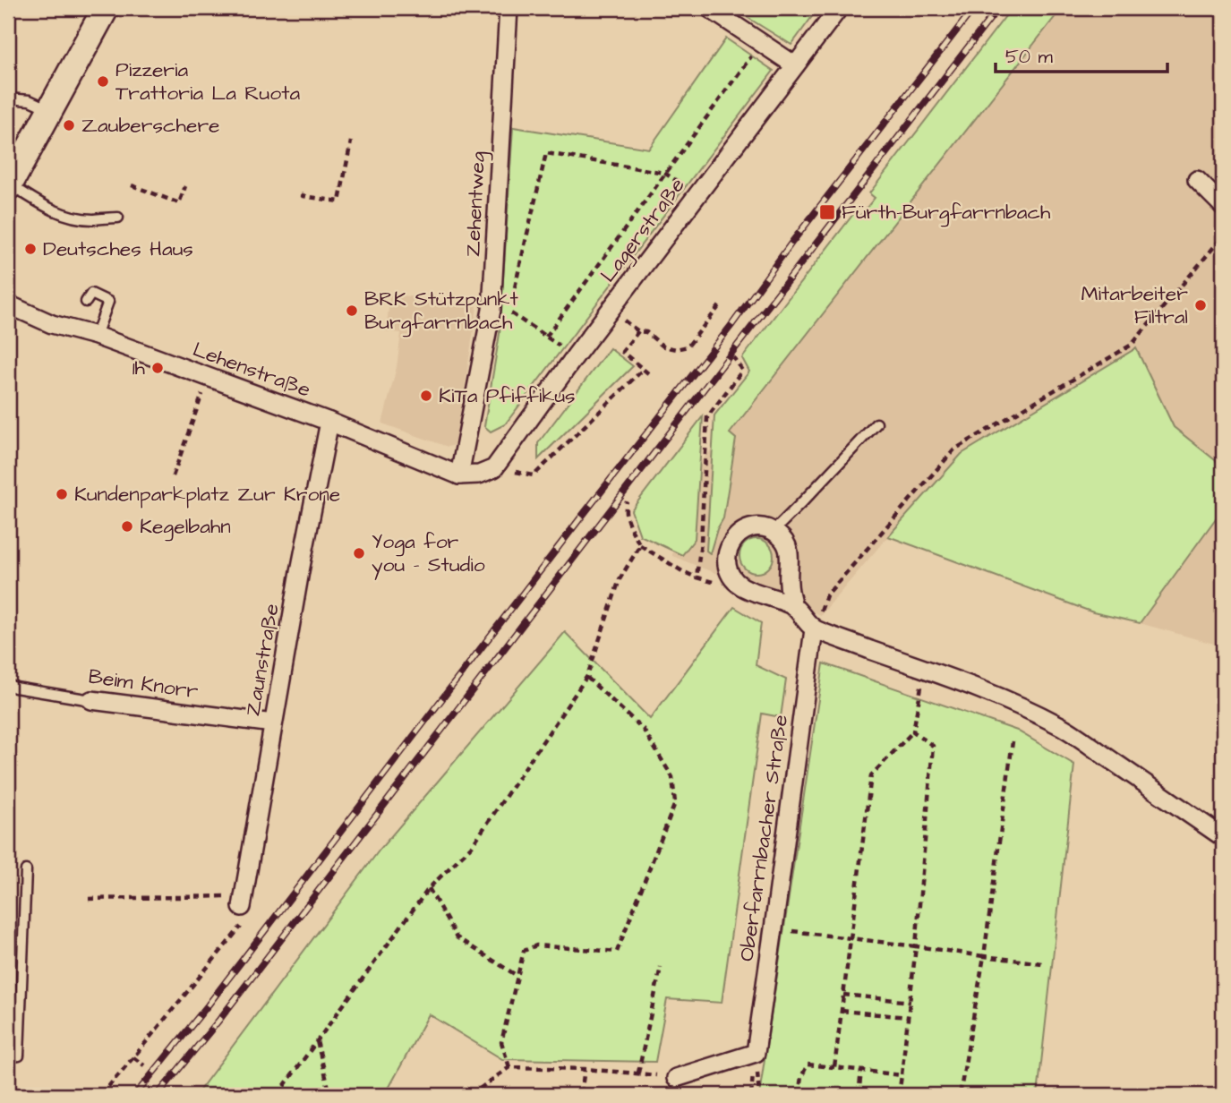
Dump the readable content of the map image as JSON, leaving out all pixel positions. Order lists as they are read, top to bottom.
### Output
{
  "streets": {
    "street": [
      "Zehentweg",
      "Lagerstraße",
      "Lehenstraße",
      "Zaunstraße",
      "Beim Knorr",
      "Oberfarrnbacher Straße"
    ]
  },
  "crossings": [
    ["Zehentweg", "Lehenstraße"],
    ["Lagerstraße", "Lehenstraße"],
    ["Lehenstraße", "Zaunstraße"],
    ["Zaunstraße", "Beim Knorr"]
  ],
  "places": {
    "other": [
      "Pizzeria Trattoria La Ruota",
      "Zauberschere",
      "Deutsches Haus",
      "Mitarbeiter Filtral",
      "BRK Stützpunkt Burgfarrnbach",
      "1h",
      "KiTa Pfiffikus",
      "Kundenparkplatz Zur Krone",
      "Kegelbahn",
      "Yoga for you - Studio"
    ],
    "transit": ["Fürth-Burgfarrnbach"]
  },
  "scale_bar": "50 m"
}
